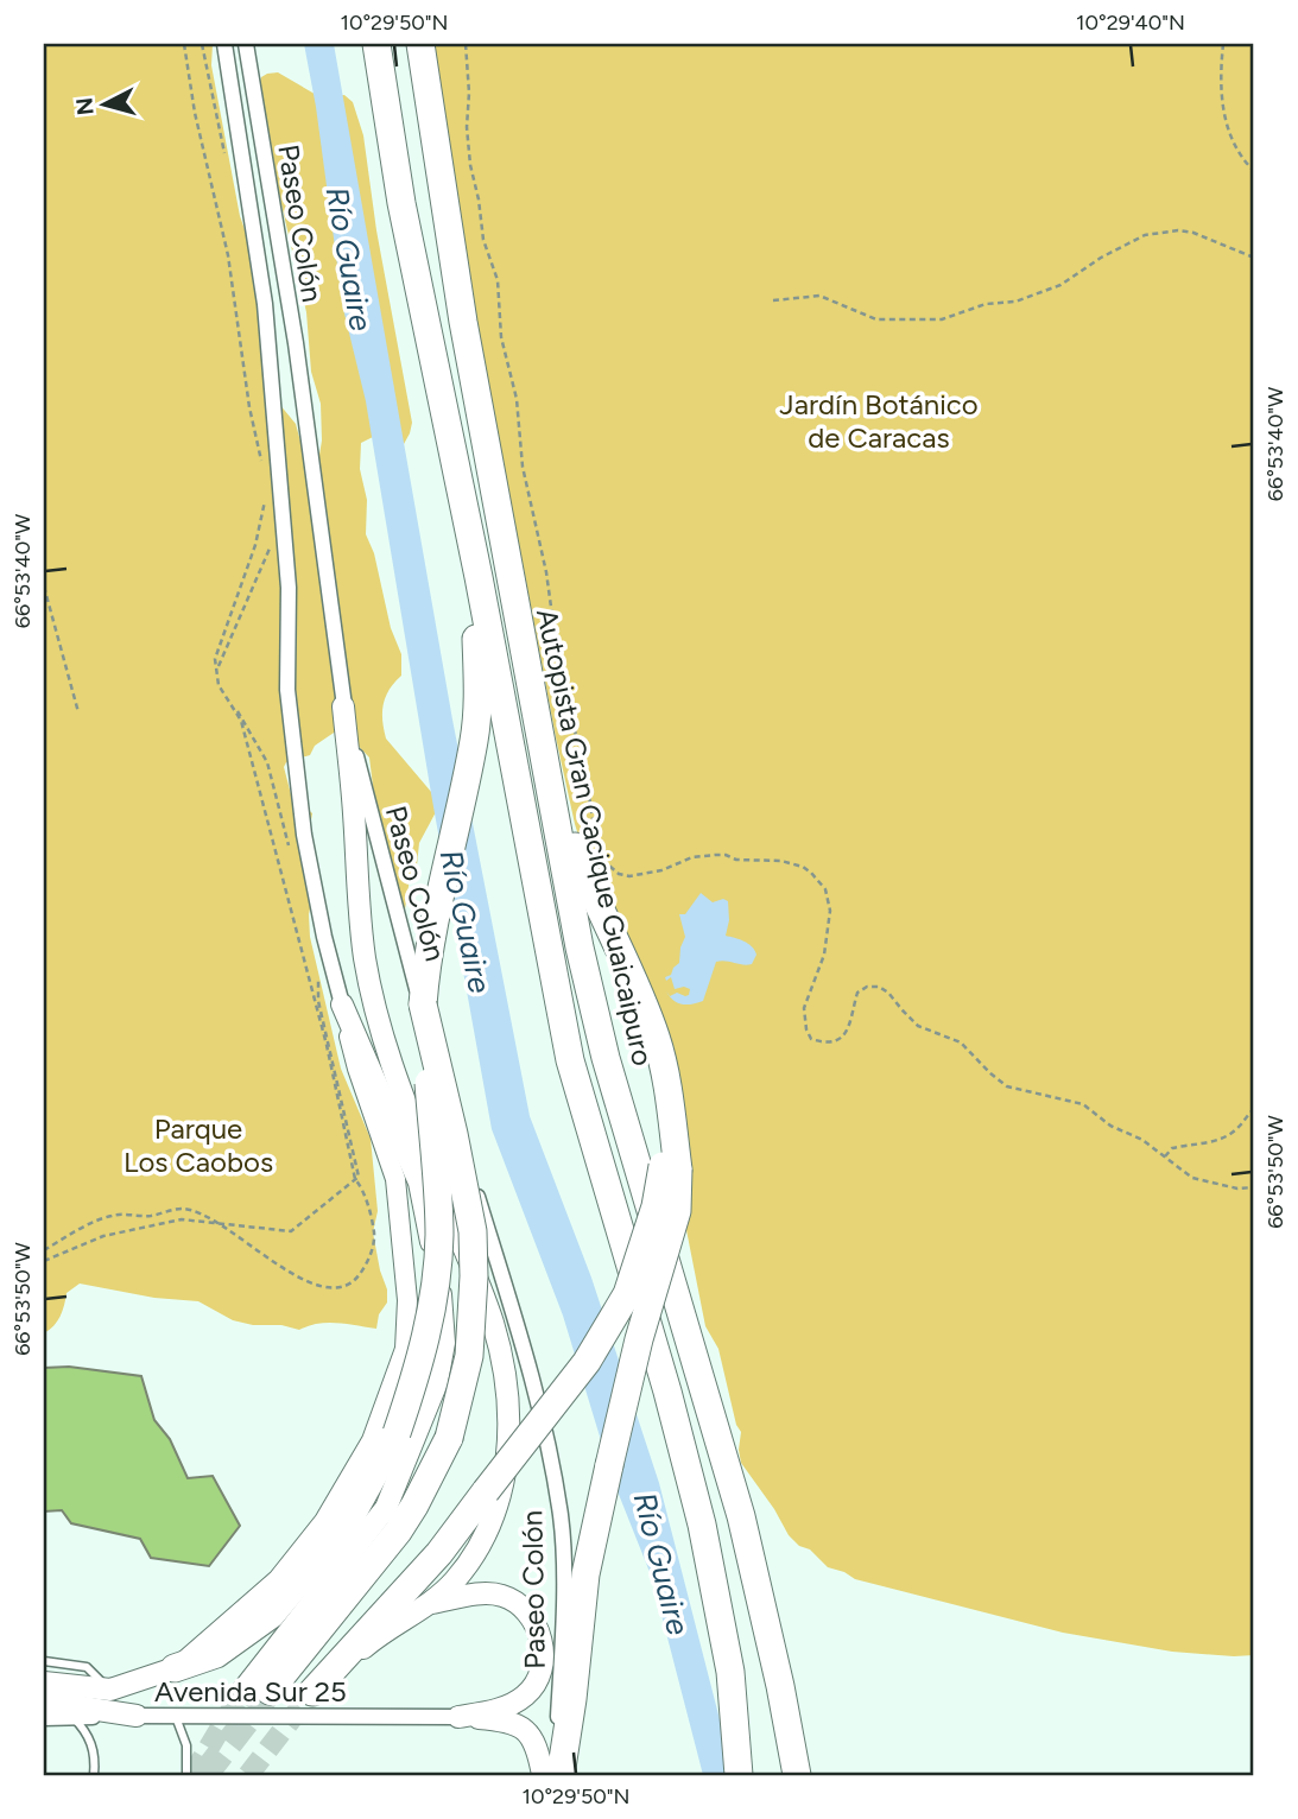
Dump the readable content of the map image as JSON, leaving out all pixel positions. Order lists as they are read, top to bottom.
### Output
{
  "streets": {
    "highway": ["Autopista Gran Cacique Guaicaipuro"],
    "street": ["Paseo Colón", "Avenida Sur 25"]
  },
  "water": ["Río Guaire"],
  "parks": ["Jardín Botánico de Caracas", "Parque Los Caobos"],
  "north": "left",
  "coordinates": [
    "10°29'50\"N",
    "10°29'40\"N",
    "66°53'40\"W",
    "66°53'50\"W"
  ]
}
